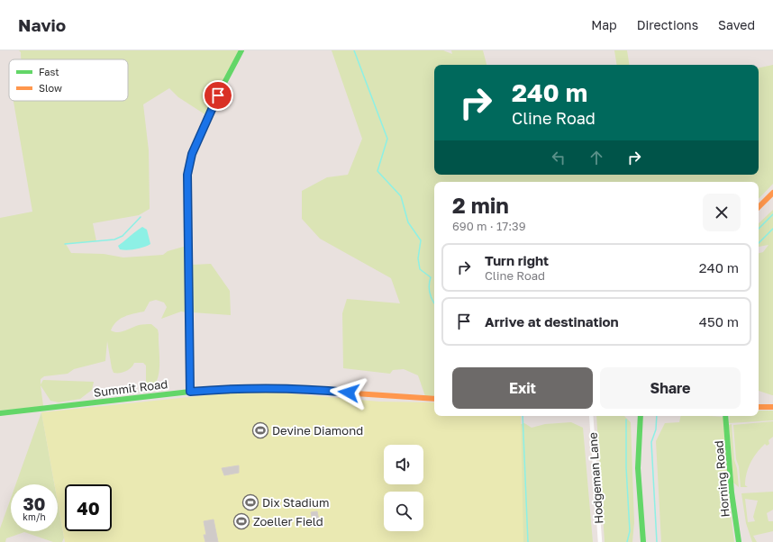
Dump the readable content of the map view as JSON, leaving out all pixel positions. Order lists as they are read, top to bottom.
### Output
{
  "streets": {
    "street": ["Summit Road", "Hodgeman Lane", "Horning Road"]
  },
  "places": {
    "sports": ["Devine Diamond", "Dix Stadium", "Zoeller Field"]
  },
  "legend": ["Fast", "Slow"],
  "page": {
    "header": "Navio",
    "nav": ["Map", "Directions", "Saved"],
    "turn": ["240 m", "Cline Road"],
    "heading": ["2 min", "690 m · 17:39"],
    "list": [
      {
        "name": "Turn right",
        "note": "Cline Road",
        "value": "240 m"
      },
      {
        "name": "Arrive at destination",
        "value": "450 m"
      }
    ],
    "buttons": ["Exit", "Share"],
    "speed": "30 km/h",
    "limit": "40"
  }
}
